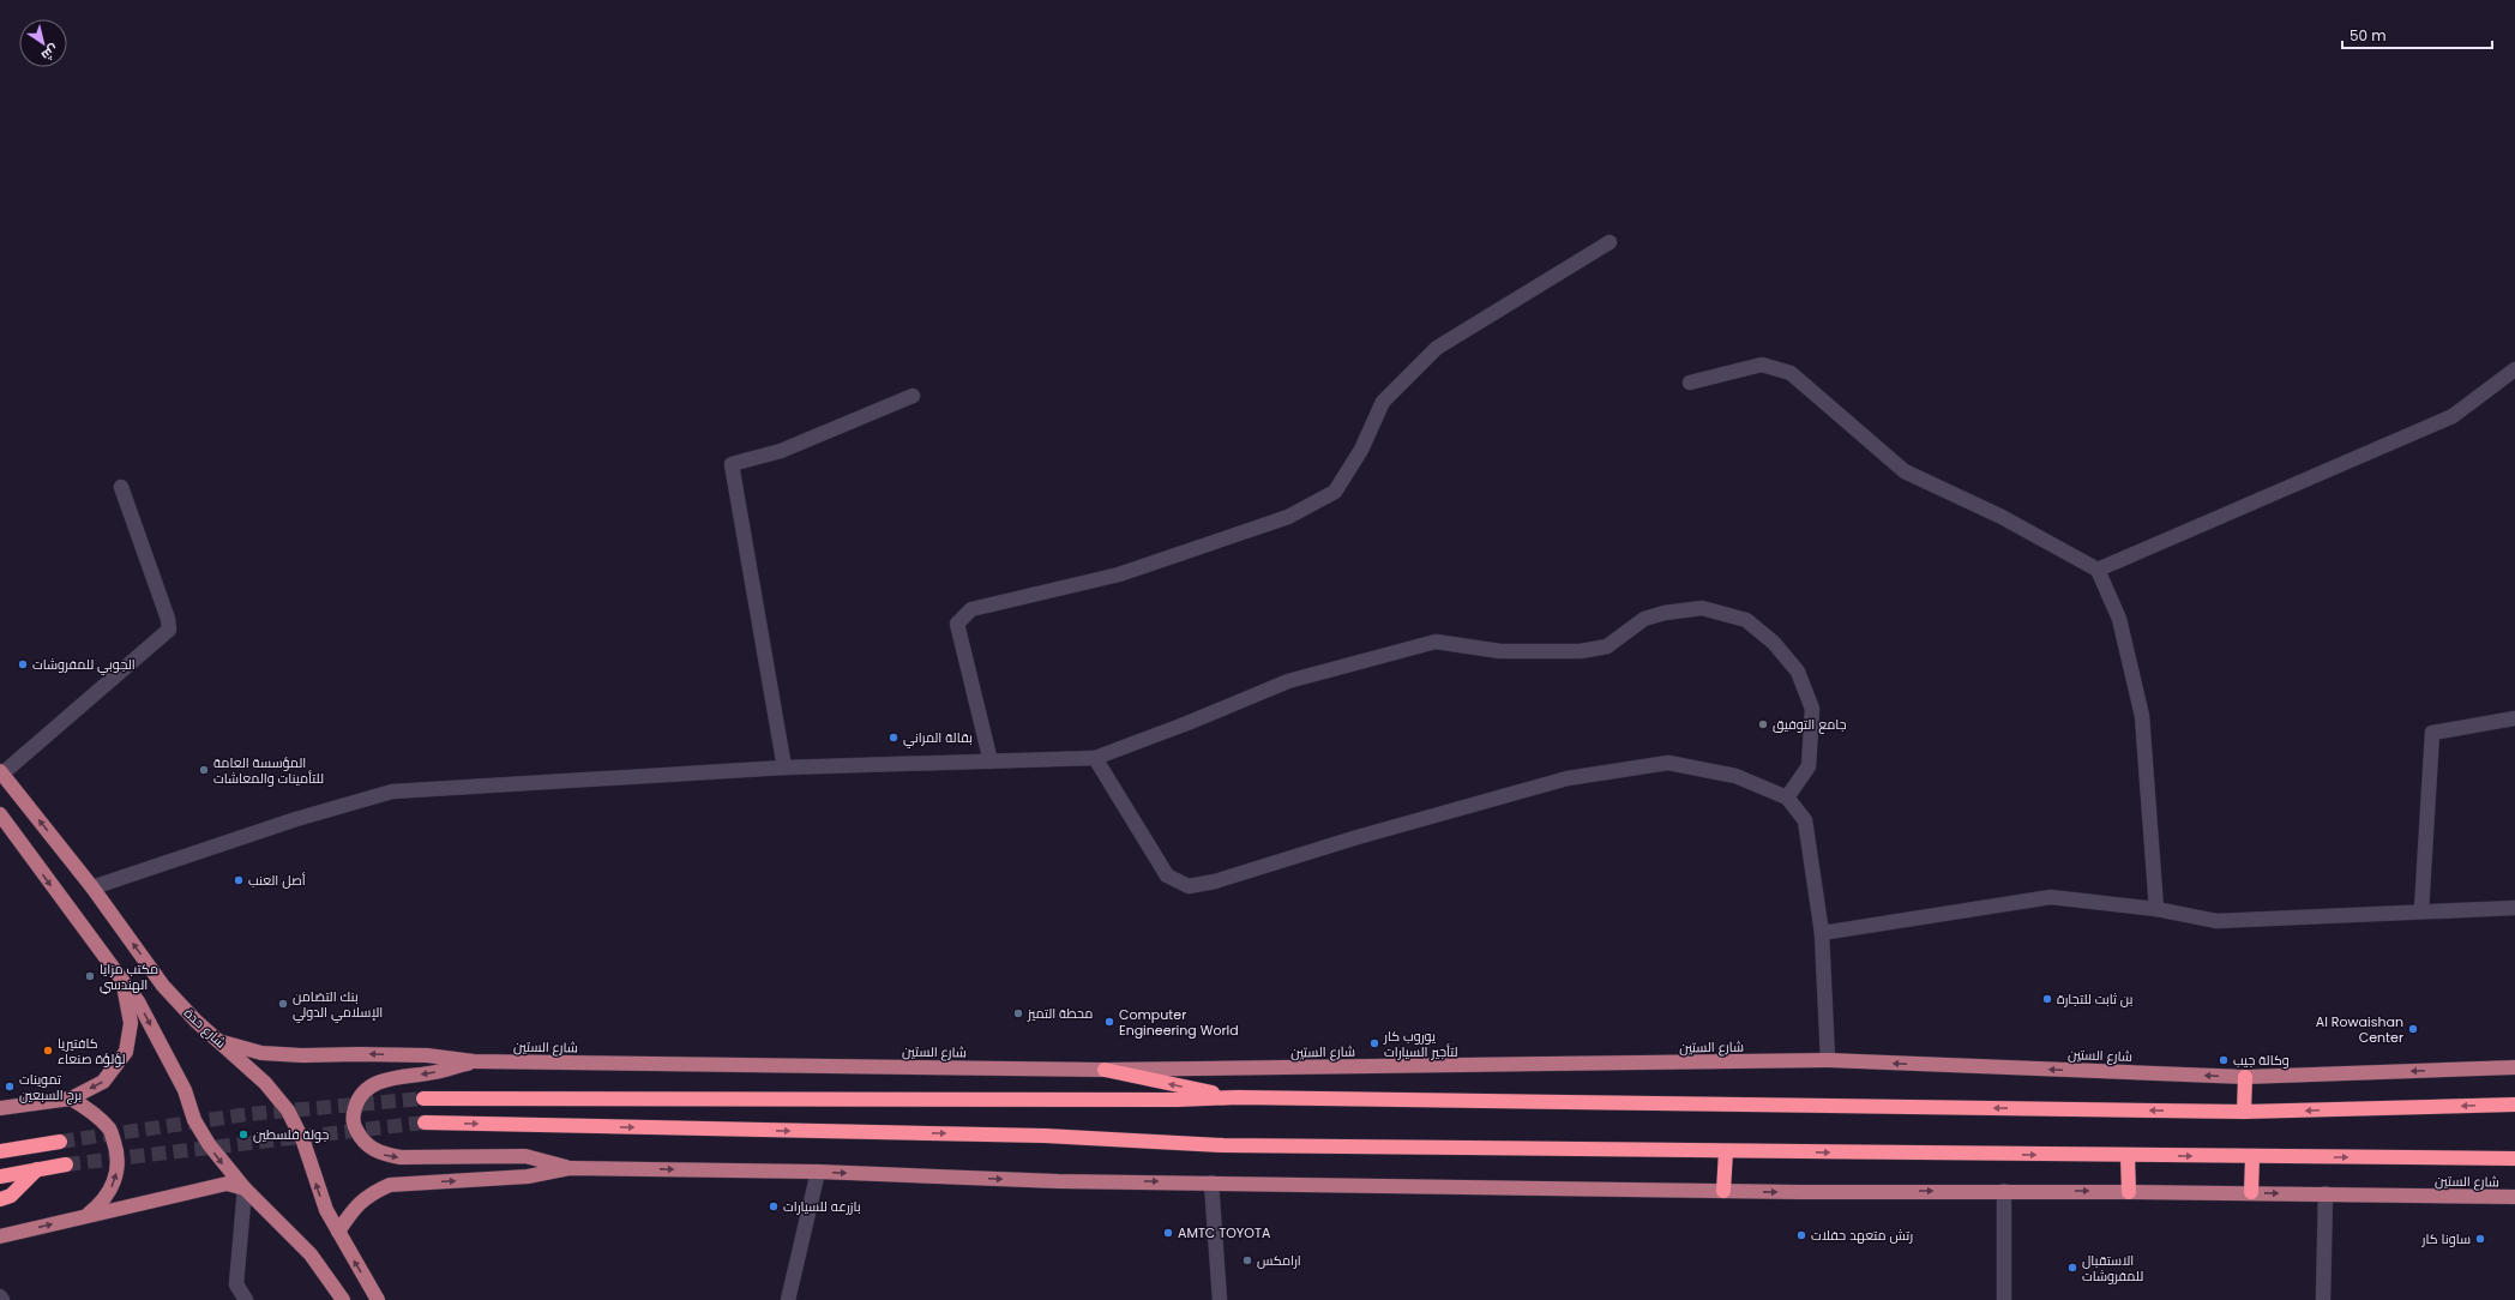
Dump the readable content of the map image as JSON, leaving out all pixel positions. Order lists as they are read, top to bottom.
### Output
{
  "streets": {
    "highway": ["شارع الستين"],
    "main road": ["شارع حدة"]
  },
  "crossings": [
    ["شارع حدة", "شارع الستين"]
  ],
  "places": [
    "الجوبي للمفروشات",
    "جامع التوفيق",
    "بقالة المراني",
    "المؤسسة العامة للتأمينات والمعاشات",
    "أصل العنب",
    "مكتب مزايا الهندسي",
    "بن ثابت للتجارة",
    "بنك التضامن الإسلامي الدولي",
    "محطة التميز",
    "Computer Engineering World",
    "Al Rowaishan Center",
    "يوروب كار لتأجير السيارات",
    "كافتيريا لؤلؤة صنعاء",
    "وكالة جيب",
    "تموينات برج السبعين",
    "جولة فلسطين",
    "بازرعه للسيارات",
    "AMTC TOYOTA",
    "رتش متعهد حفلات",
    "ساونا كار",
    "ارامكس",
    "الاستقبال للمفروشات"
  ],
  "scale_bar": "50 m",
  "north": "bottom right"
}
